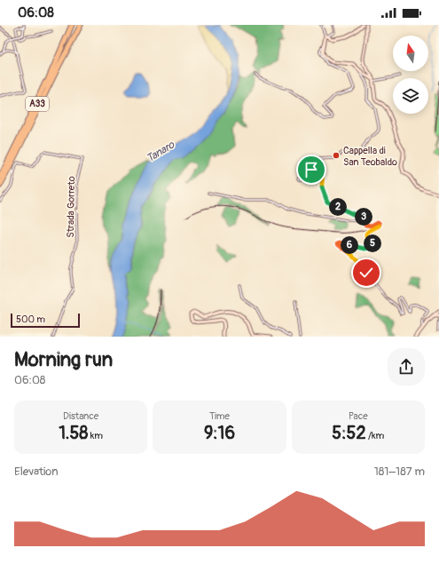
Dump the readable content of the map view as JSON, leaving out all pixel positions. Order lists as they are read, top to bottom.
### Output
{
  "streets": {
    "highway": ["A33"],
    "street": ["Strada Gorreto"]
  },
  "water": ["Tanaro"],
  "places": ["Cappella di San Teobaldo"],
  "scale_bar": "500 m",
  "north": "top",
  "page": {
    "status": "06:08",
    "pins": [
      "2",
      "3",
      "5",
      "6"
    ],
    "scale": "500 m",
    "heading": ["Morning run", "06:08"],
    "stats": [
      ["Distance", "1.58 km"],
      ["Time", "9:16"],
      ["Pace", "5:52 /km"]
    ],
    "chart": ["Elevation", "181–187 m"]
  }
}
